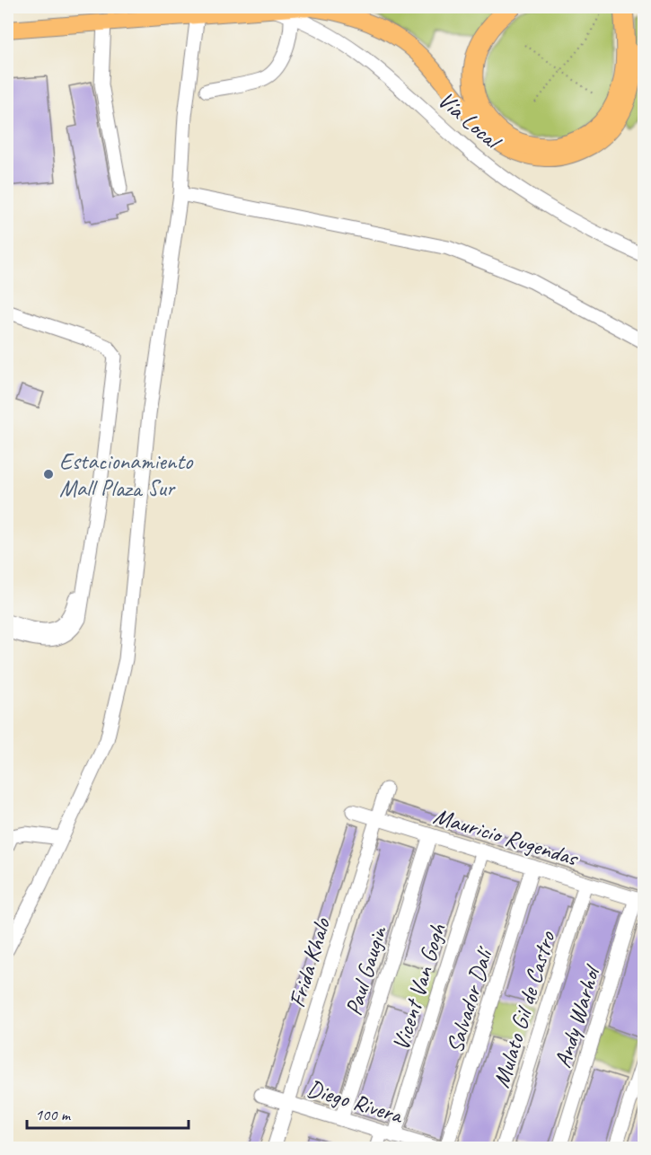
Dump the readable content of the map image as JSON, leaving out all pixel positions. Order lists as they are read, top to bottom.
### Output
{
  "streets": {
    "street": [
      "Vía Local",
      "Mauricio Rugendas",
      "Frida Khalo",
      "Paul Gaugin",
      "Vicent Van Gogh",
      "Salvador Dalí",
      "Mulato Gil de Castro",
      "Andy Warhol",
      "Diego Rivera"
    ]
  },
  "crossings": [
    ["Mauricio Rugendas", "Frida Khalo"],
    ["Mauricio Rugendas", "Paul Gaugin"],
    ["Mauricio Rugendas", "Vicent Van Gogh"],
    ["Mauricio Rugendas", "Salvador Dalí"],
    ["Mauricio Rugendas", "Mulato Gil de Castro"],
    ["Mauricio Rugendas", "Andy Warhol"],
    ["Frida Khalo", "Diego Rivera"],
    ["Paul Gaugin", "Diego Rivera"],
    ["Vicent Van Gogh", "Diego Rivera"]
  ],
  "places": ["Estacionamiento Mall Plaza Sur"],
  "scale_bar": "100 m"
}
